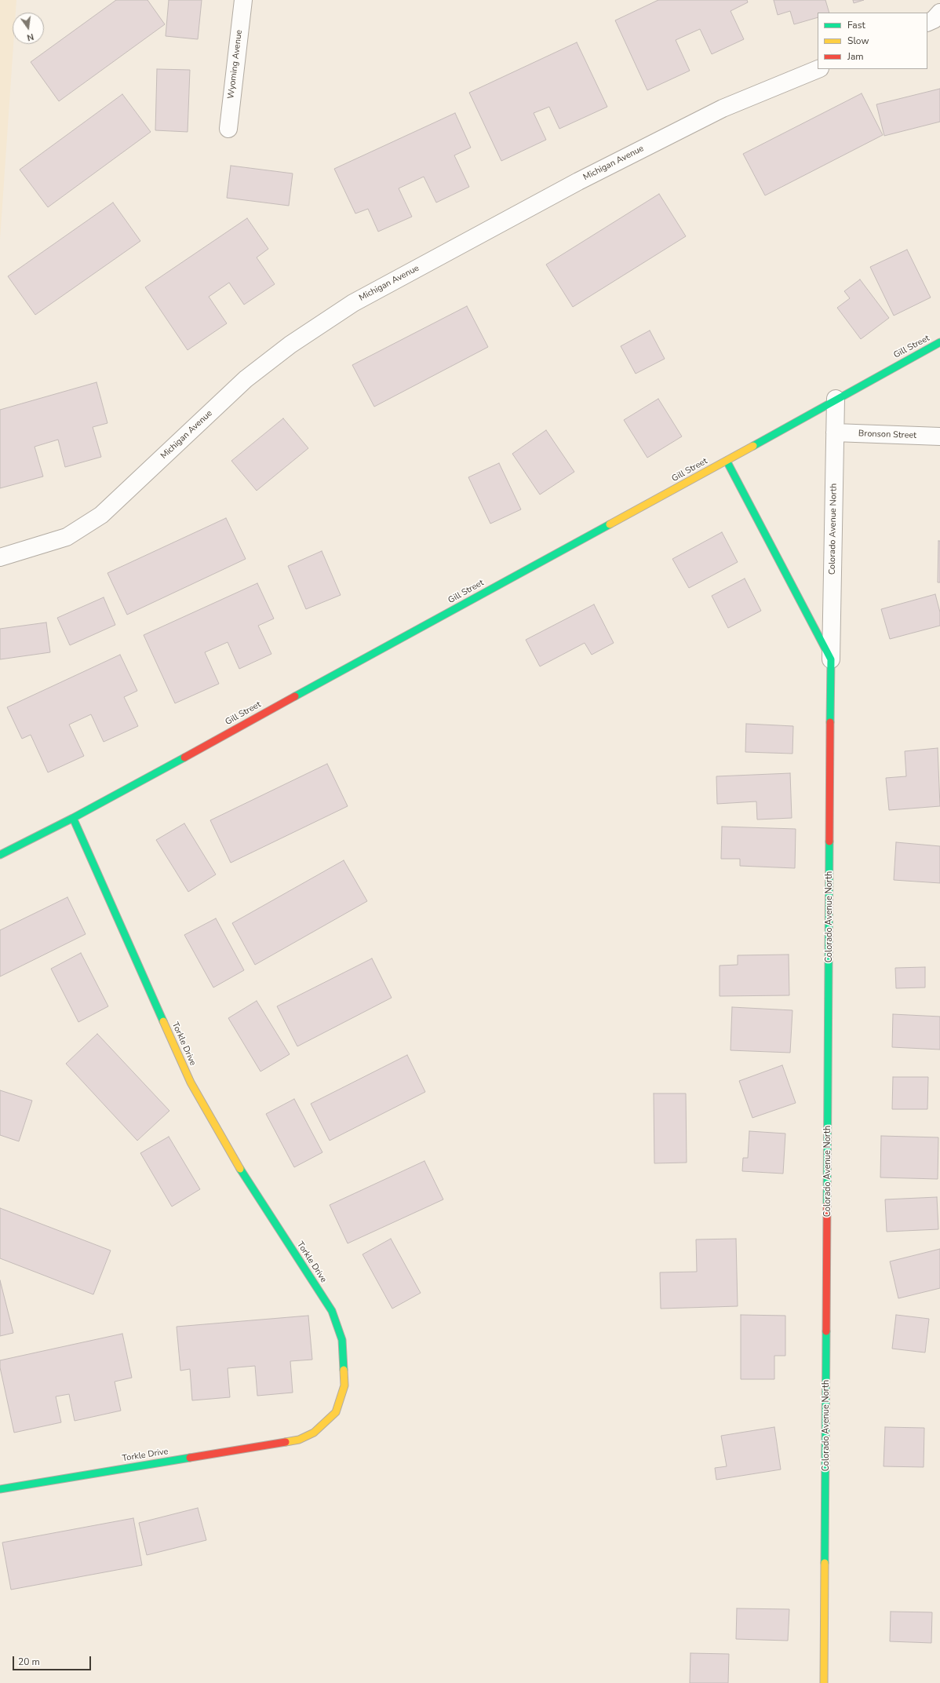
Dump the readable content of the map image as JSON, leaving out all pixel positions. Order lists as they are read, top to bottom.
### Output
{
  "streets": {
    "street": [
      "Wyoming Avenue",
      "Michigan Avenue",
      "Gill Street",
      "Bronson Street",
      "Colorado Avenue North",
      "Torkle Drive"
    ]
  },
  "crossings": [
    ["Gill Street", "Colorado Avenue North"],
    ["Gill Street", "Torkle Drive"],
    ["Bronson Street", "Colorado Avenue North"]
  ],
  "legend": ["Fast", "Slow", "Jam"],
  "scale_bar": "20 m",
  "north": "bottom"
}
